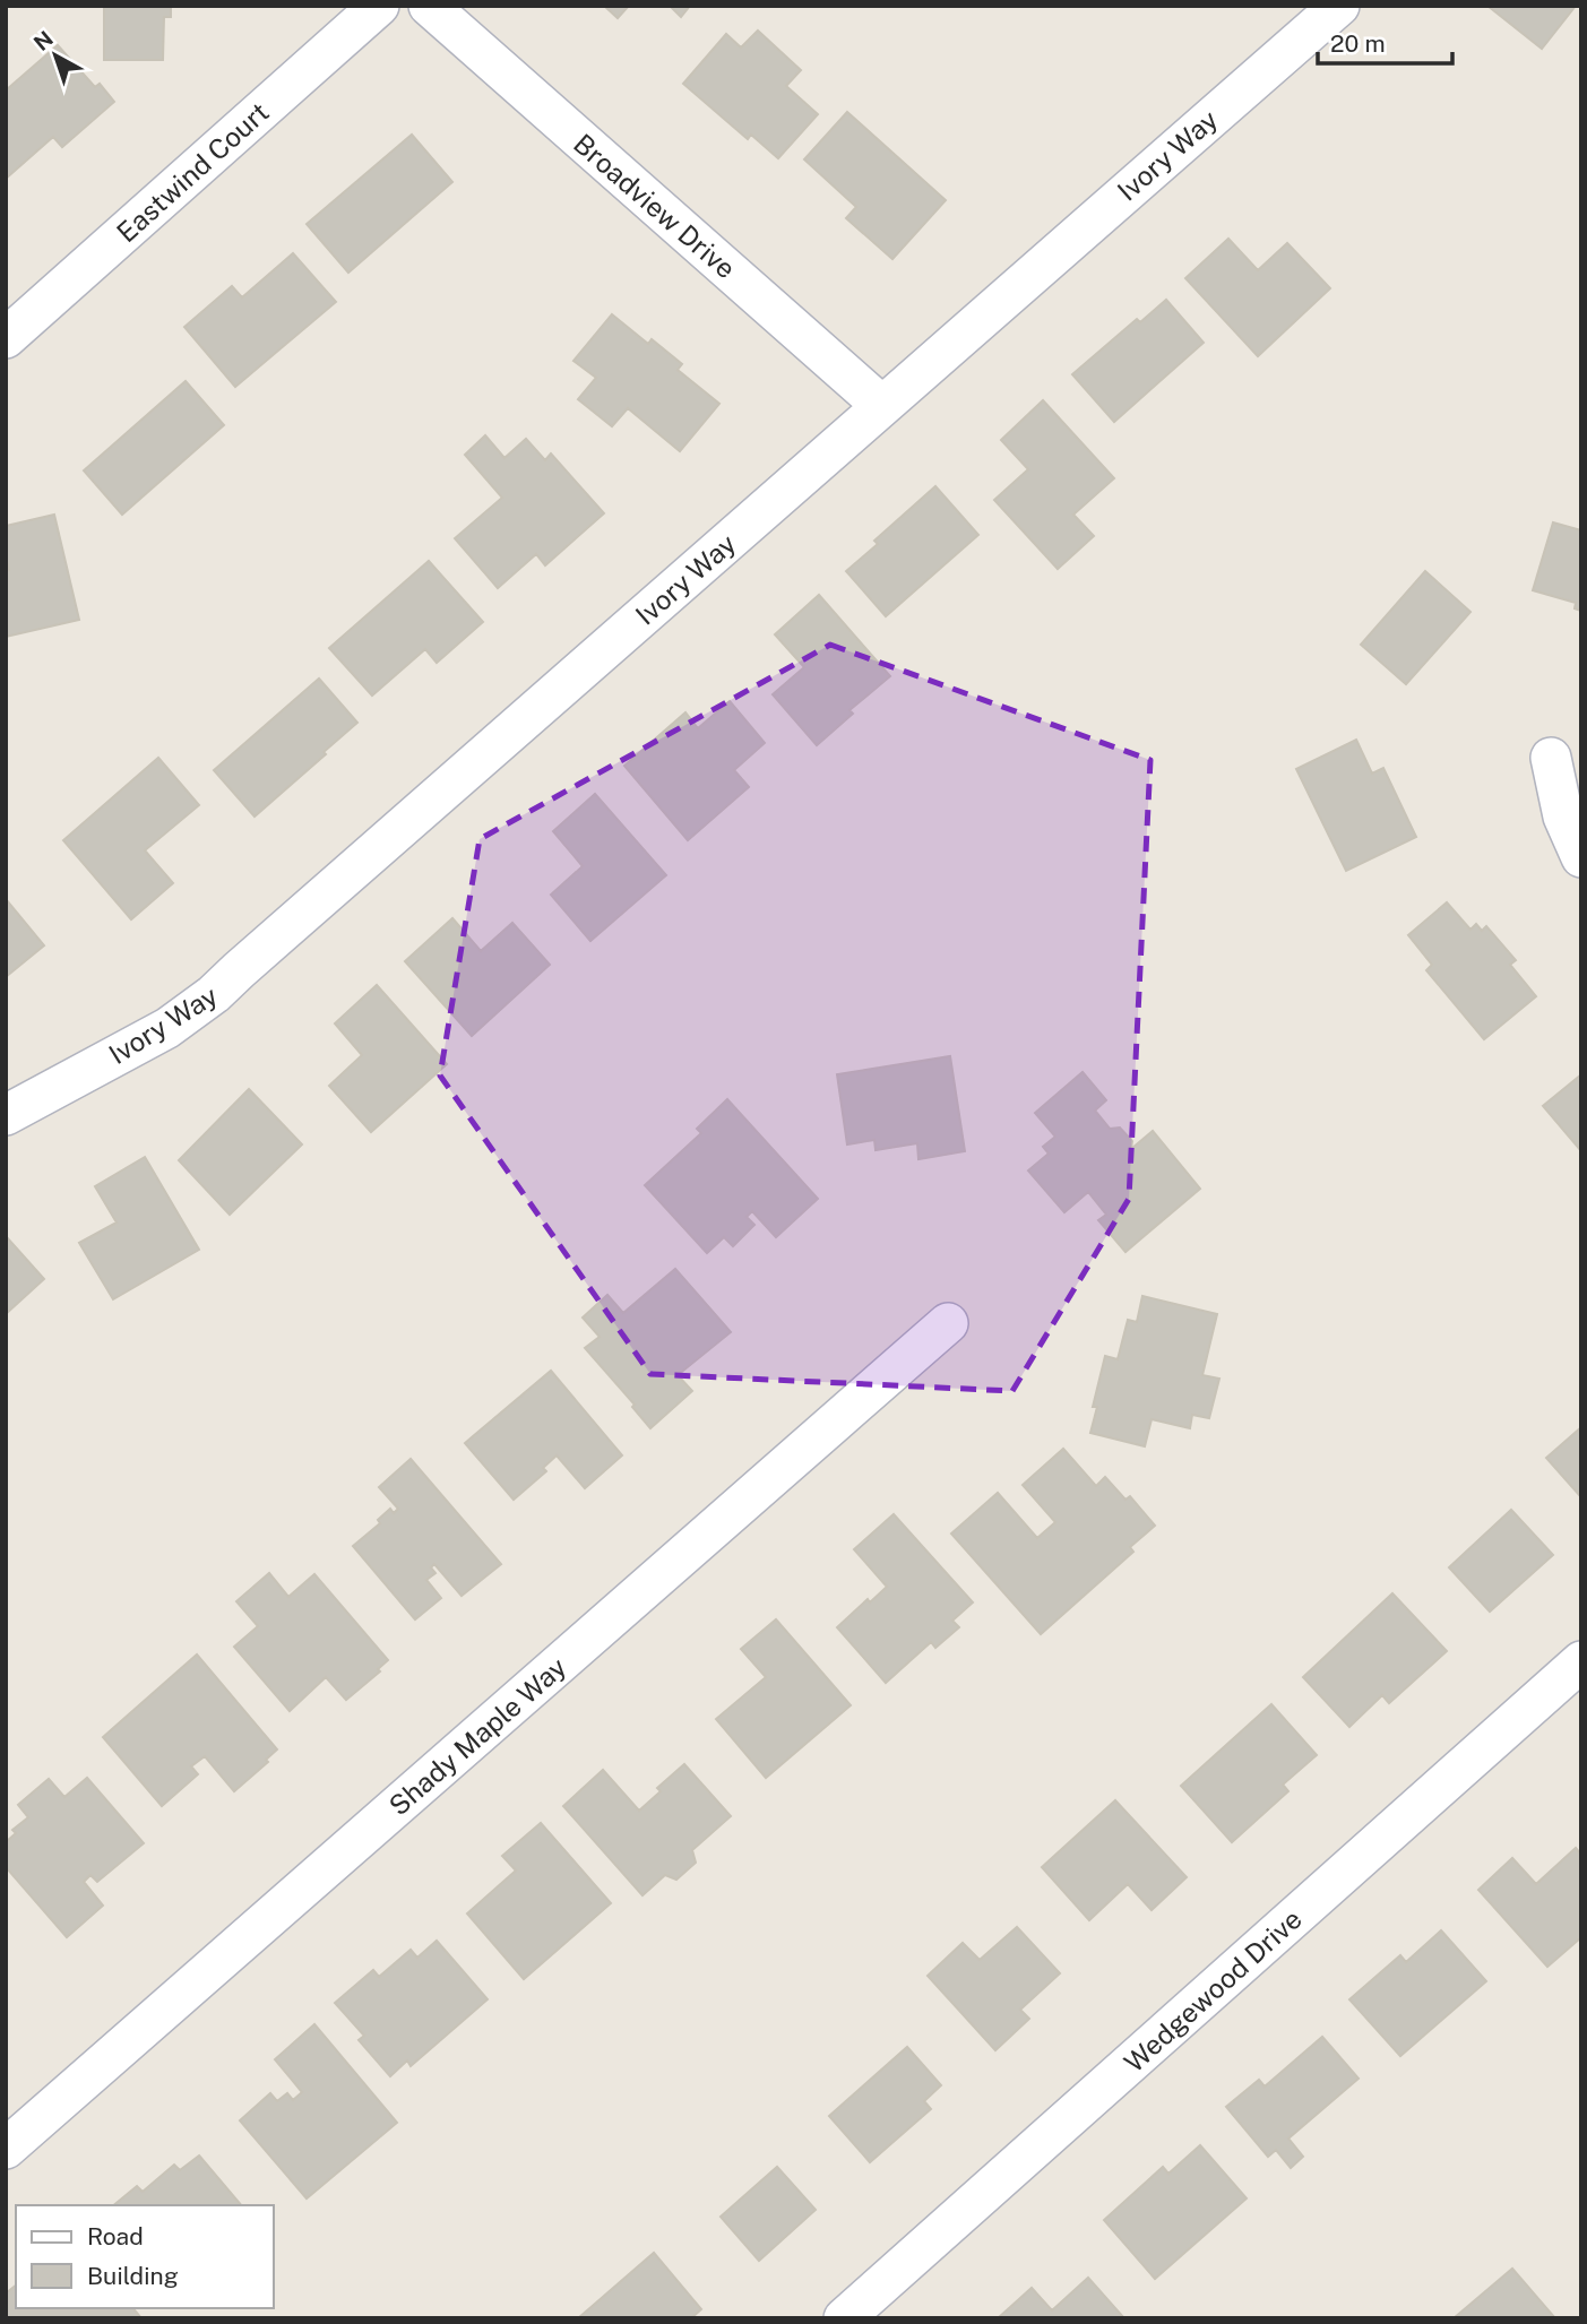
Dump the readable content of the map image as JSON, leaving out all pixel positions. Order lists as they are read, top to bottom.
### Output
{
  "streets": {
    "street": [
      "Ivory Way",
      "Eastwind Court",
      "Broadview Drive",
      "Shady Maple Way",
      "Wedgewood Drive"
    ]
  },
  "crossings": [
    ["Ivory Way", "Broadview Drive"]
  ],
  "legend": ["Road", "Building"],
  "scale_bar": "20 m",
  "north": "top left"
}
